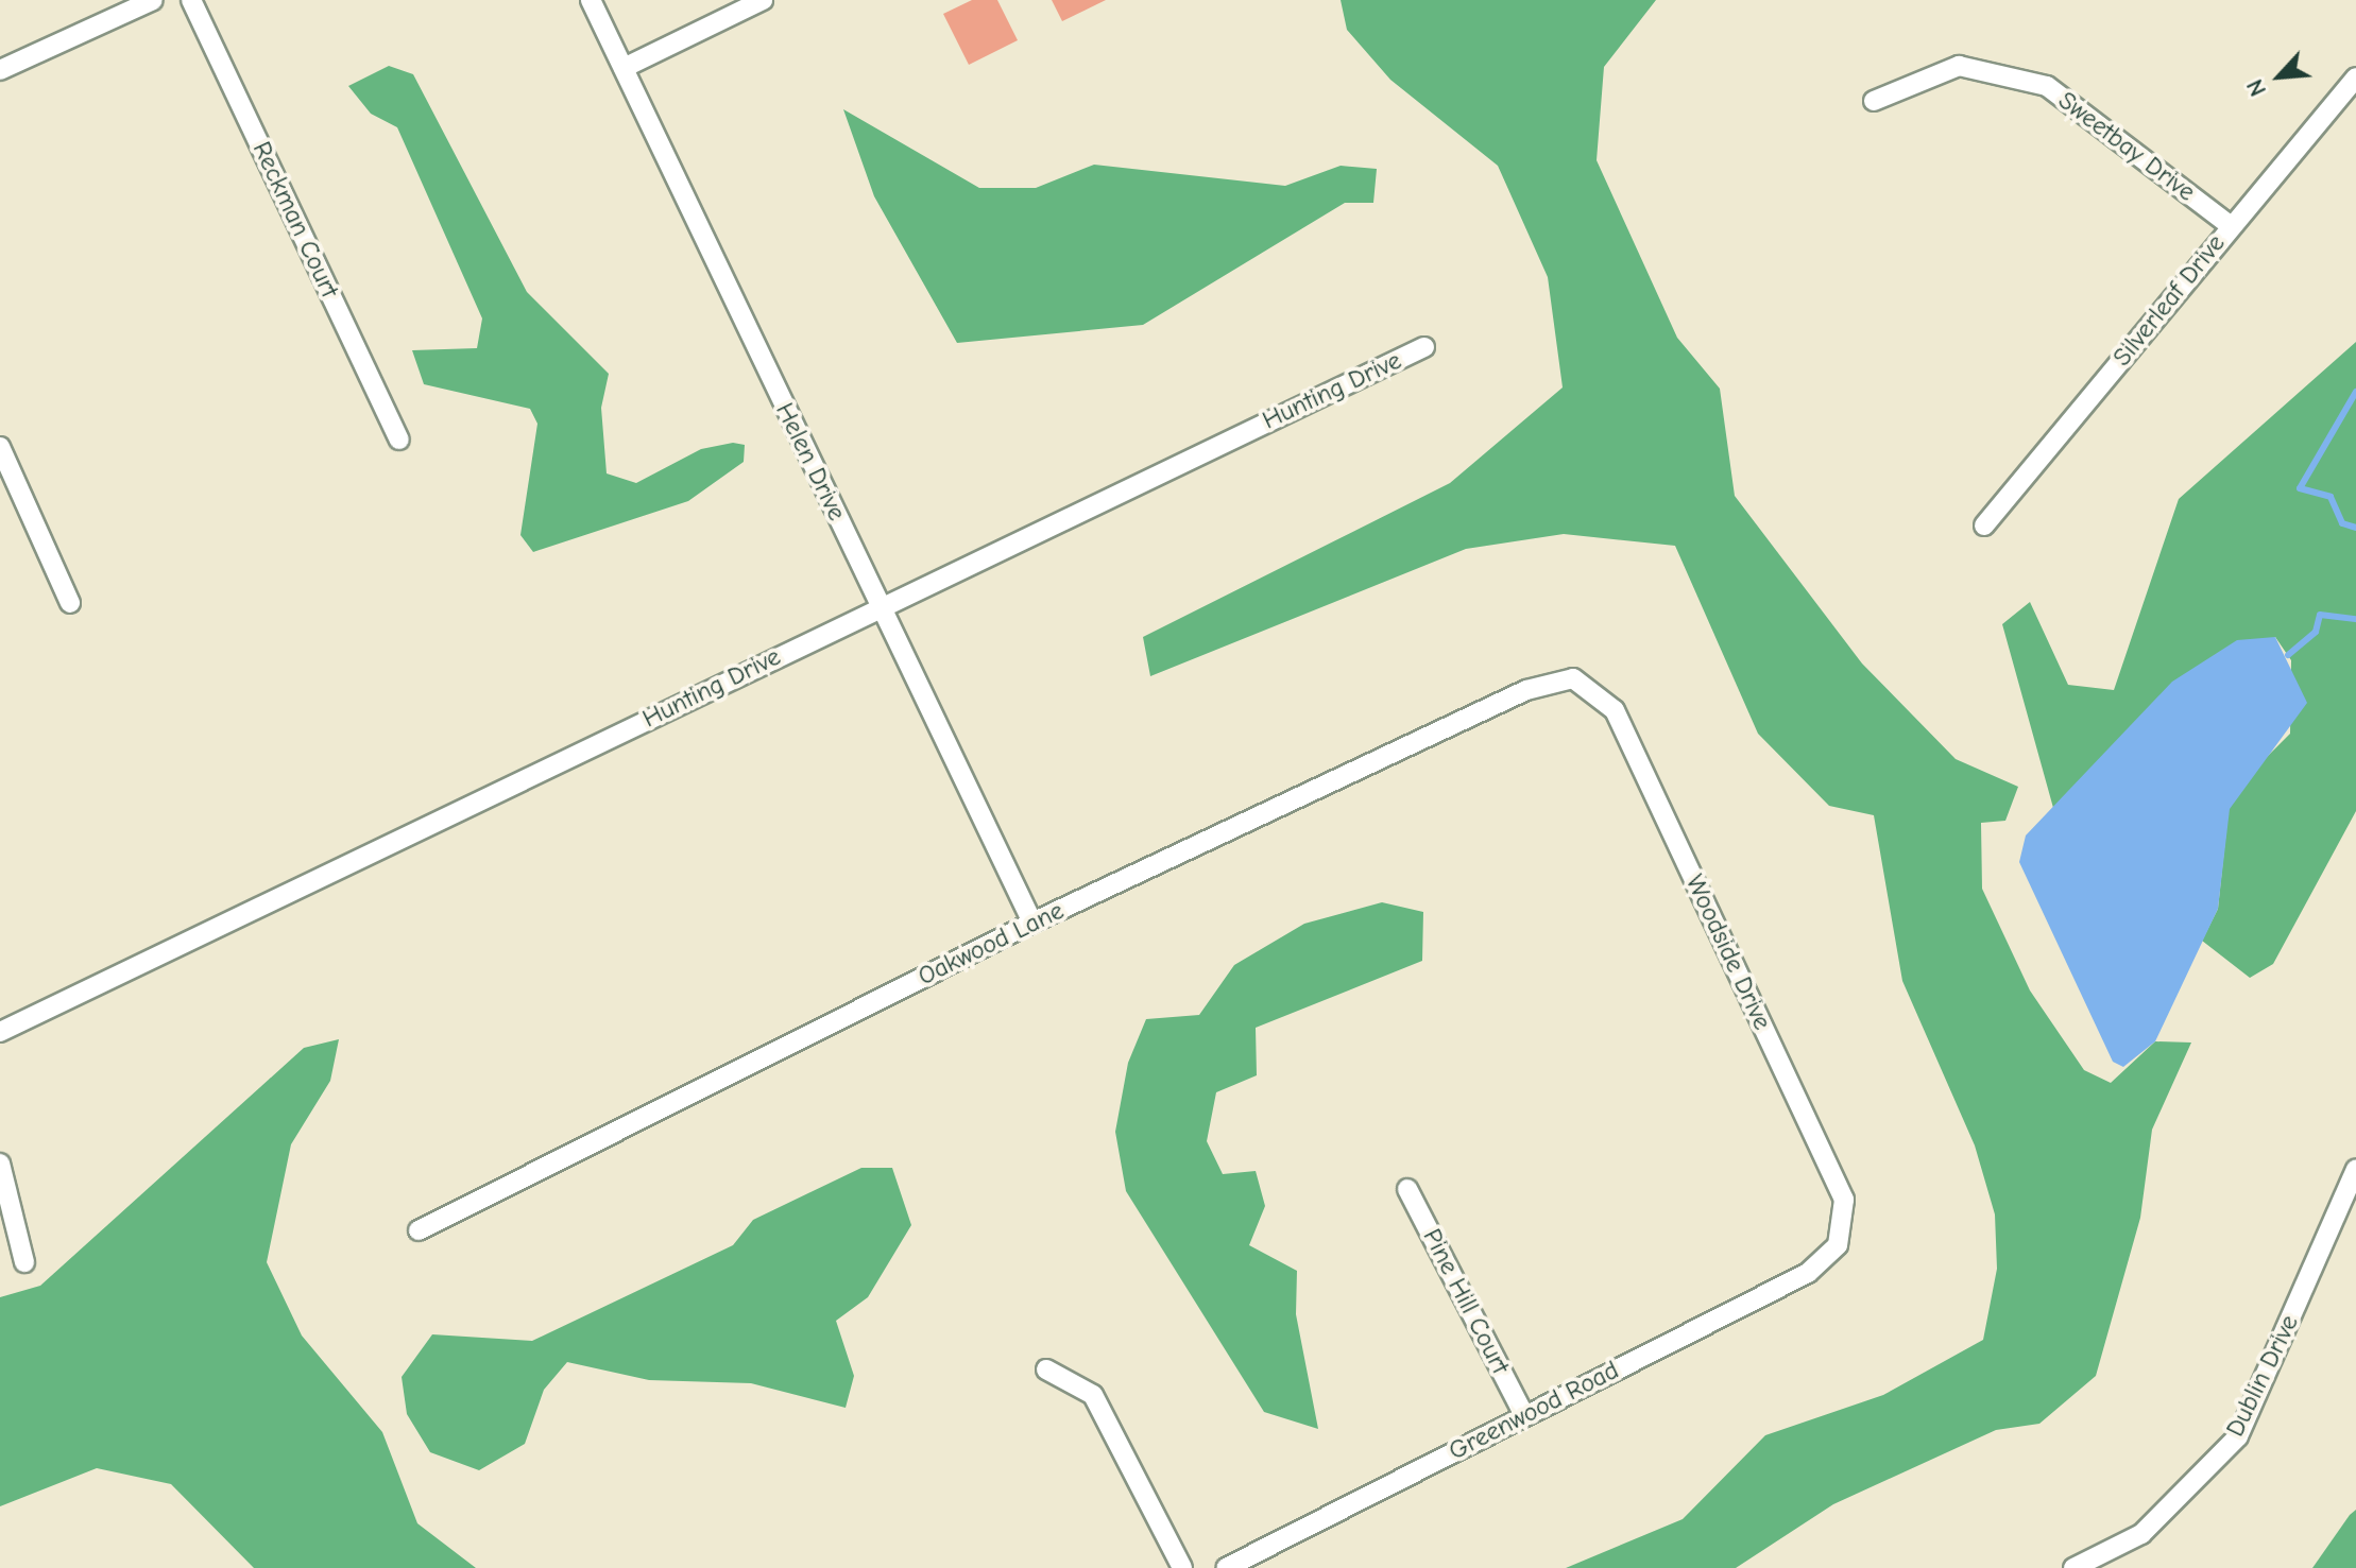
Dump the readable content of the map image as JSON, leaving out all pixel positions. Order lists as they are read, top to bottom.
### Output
{
  "streets": {
    "street": [
      "Sweetbay Drive",
      "Reckman Court",
      "Silverleaf Drive",
      "Hunting Drive",
      "Helen Drive",
      "Oakwood Lane",
      "Woodside Drive",
      "Pine Hill Court",
      "Dublin Drive",
      "Greenwood Road"
    ]
  },
  "crossings": [
    ["Sweetbay Drive", "Silverleaf Drive"],
    ["Hunting Drive", "Helen Drive"],
    ["Helen Drive", "Oakwood Lane"],
    ["Oakwood Lane", "Woodside Drive"],
    ["Woodside Drive", "Greenwood Road"],
    ["Pine Hill Court", "Greenwood Road"]
  ],
  "north": "bottom left"
}
